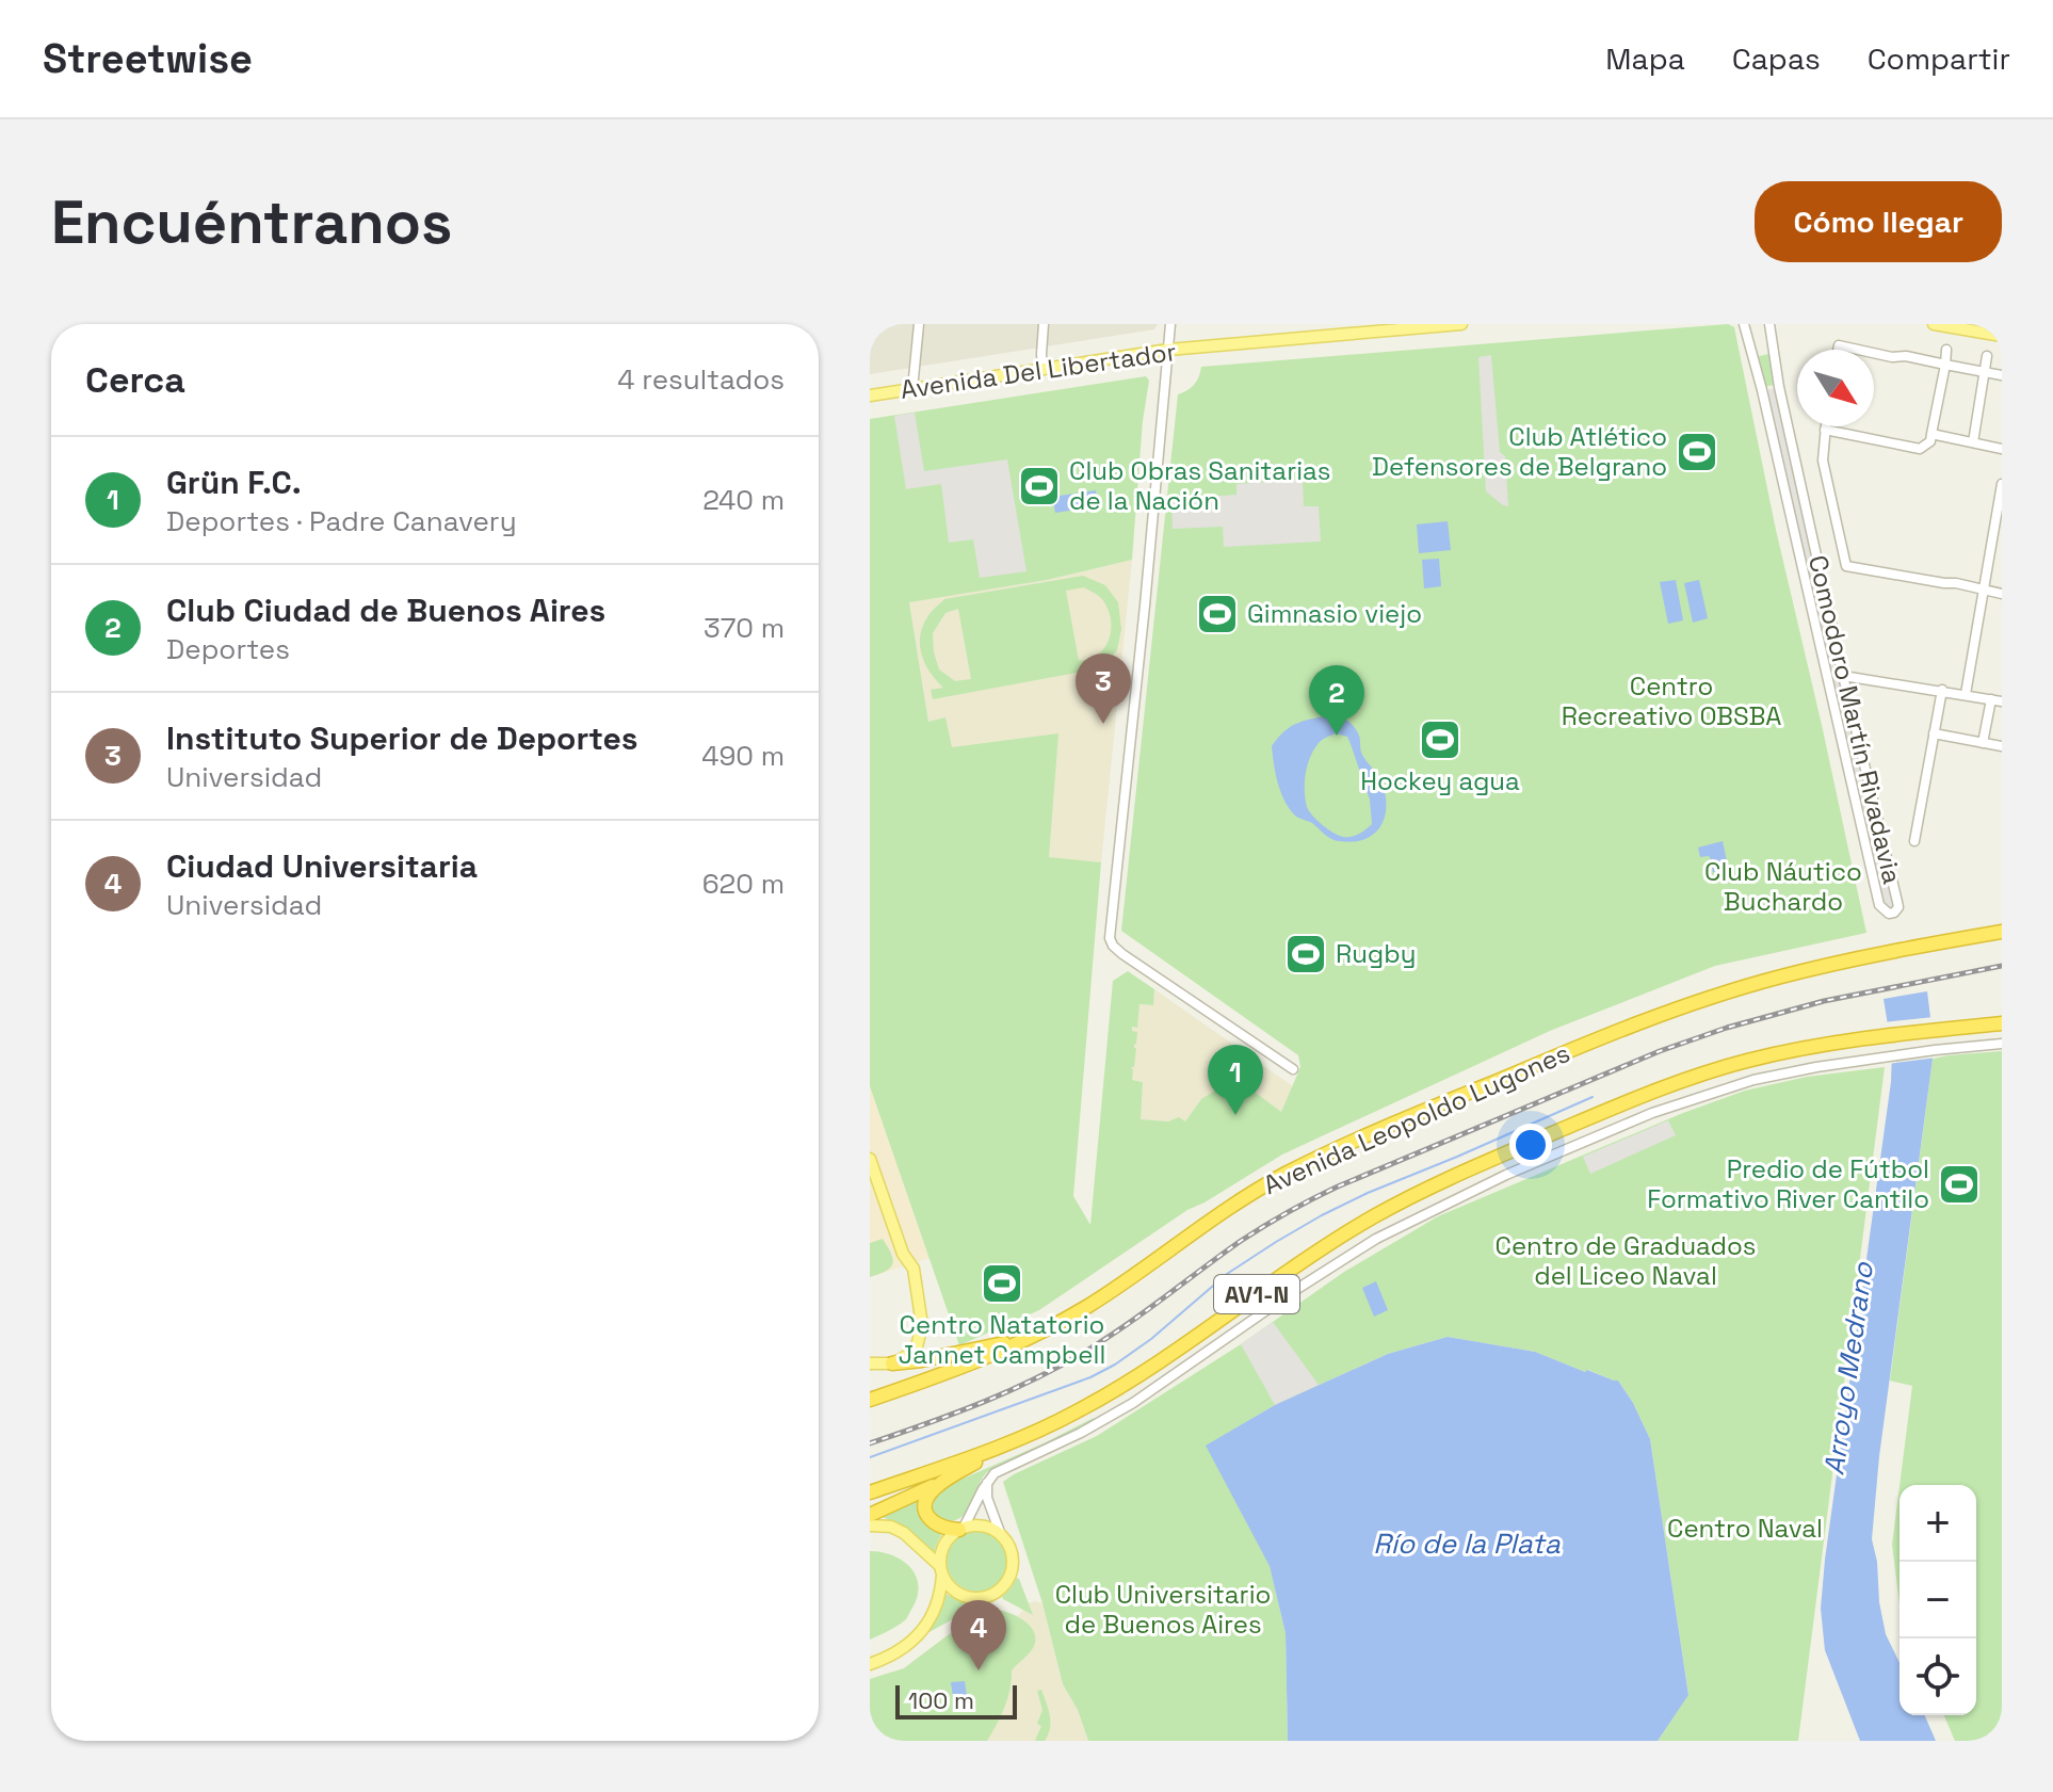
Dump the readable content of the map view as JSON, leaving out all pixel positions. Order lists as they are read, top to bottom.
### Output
{
  "streets": {
    "highway": ["Avenida Leopoldo Lugones", "AV1-N"],
    "main road": ["Avenida Del Libertador"],
    "street": ["Comodoro Martín Rivadavia"]
  },
  "water": ["Arroyo Medrano", "Río de la Plata"],
  "parks": [
    "Centro Recreativo OBSBA",
    "Club Náutico Buchardo",
    "Centro de Graduados del Liceo Naval",
    "Centro Naval",
    "Club Universitario de Buenos Aires"
  ],
  "places": {
    "sports": [
      "Club Atlético Defensores de Belgrano",
      "Club Obras Sanitarias de la Nación",
      "Gimnasio viejo",
      "Hockey agua",
      "Rugby",
      "Predio de Fútbol Formativo River Cantilo",
      "Centro Natatorio Jannet Campbell"
    ]
  },
  "scale_bar": "100 m",
  "north": "bottom right",
  "page": {
    "header": "Streetwise",
    "nav": ["Mapa", "Capas", "Compartir"],
    "buttons": "Cómo llegar",
    "title": "Encuéntranos",
    "heading": ["Cerca", "4 resultados"],
    "list": [
      {
        "mark": "1",
        "name": "Grün F.C.",
        "note": "Deportes · Padre Canavery",
        "value": "240 m"
      },
      {
        "mark": "2",
        "name": "Club Ciudad de Buenos Aires",
        "note": "Deportes",
        "value": "370 m"
      },
      {
        "mark": "3",
        "name": "Instituto Superior de Deportes",
        "note": "Universidad",
        "value": "490 m"
      },
      {
        "mark": "4",
        "name": "Ciudad Universitaria",
        "note": "Universidad",
        "value": "620 m"
      }
    ],
    "pins": [
      "3",
      "2",
      "1",
      "4"
    ],
    "map_buttons": ["+", "−"],
    "scale": "100 m"
  }
}
